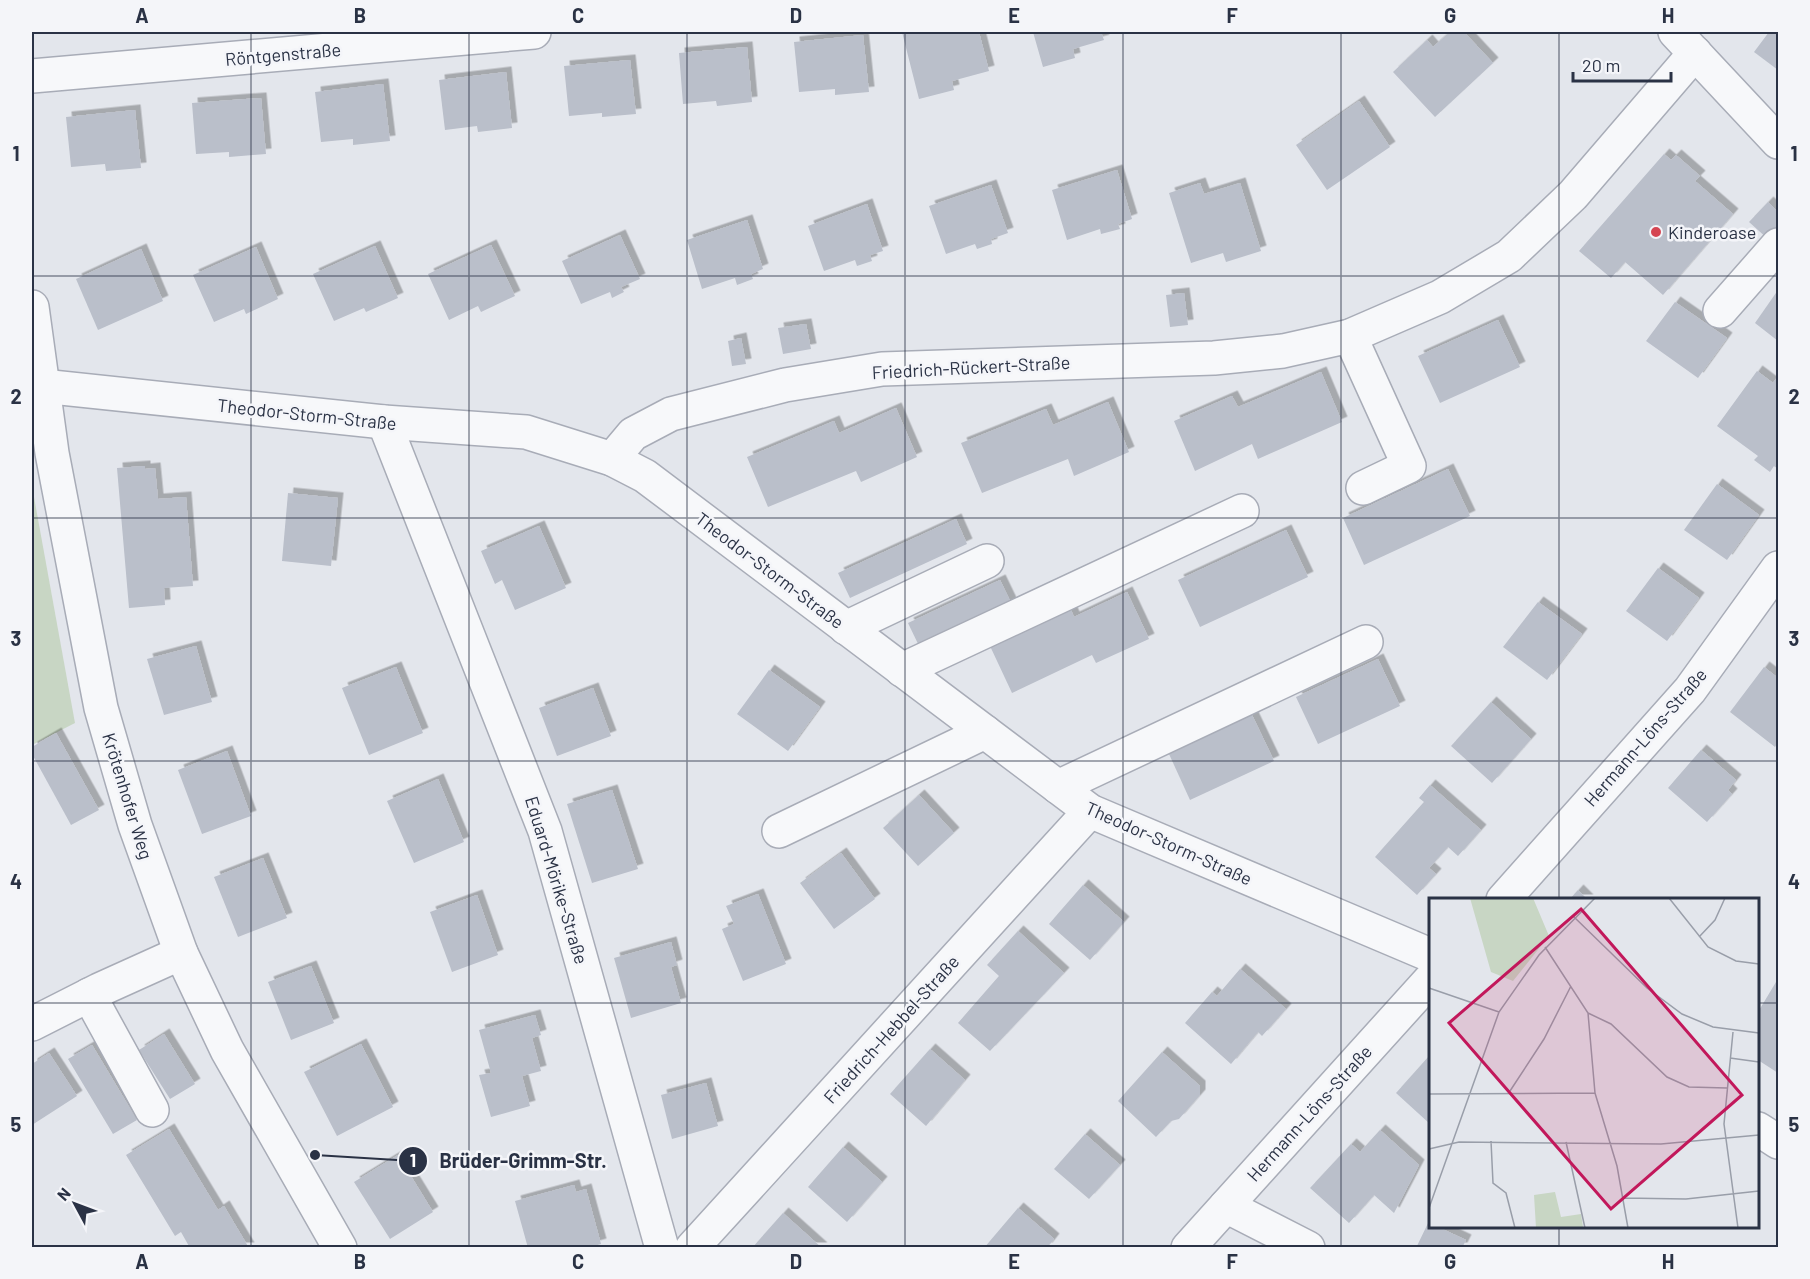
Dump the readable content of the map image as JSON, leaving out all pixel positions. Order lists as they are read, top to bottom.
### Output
{
  "streets": {
    "street": [
      "Röntgenstraße",
      "Friedrich-Rückert-Straße",
      "Theodor-Storm-Straße",
      "Hermann-Löns-Straße",
      "Krötenhofer Weg",
      "Eduard-Mörike-Straße",
      "Friedrich-Hebbel-Straße"
    ]
  },
  "crossings": [
    ["Friedrich-Rückert-Straße", "Theodor-Storm-Straße"],
    ["Theodor-Storm-Straße", "Krötenhofer Weg"],
    ["Theodor-Storm-Straße", "Eduard-Mörike-Straße"],
    ["Theodor-Storm-Straße", "Friedrich-Hebbel-Straße"]
  ],
  "places": ["Kinderoase", "Brüder-Grimm-Str."],
  "scale_bar": "20 m",
  "north": "top left",
  "grid": {
    "columns": [
      "A",
      "B",
      "C",
      "D",
      "E",
      "F",
      "G",
      "H"
    ],
    "rows": [
      "1",
      "2",
      "3",
      "4",
      "5"
    ]
  }
}
